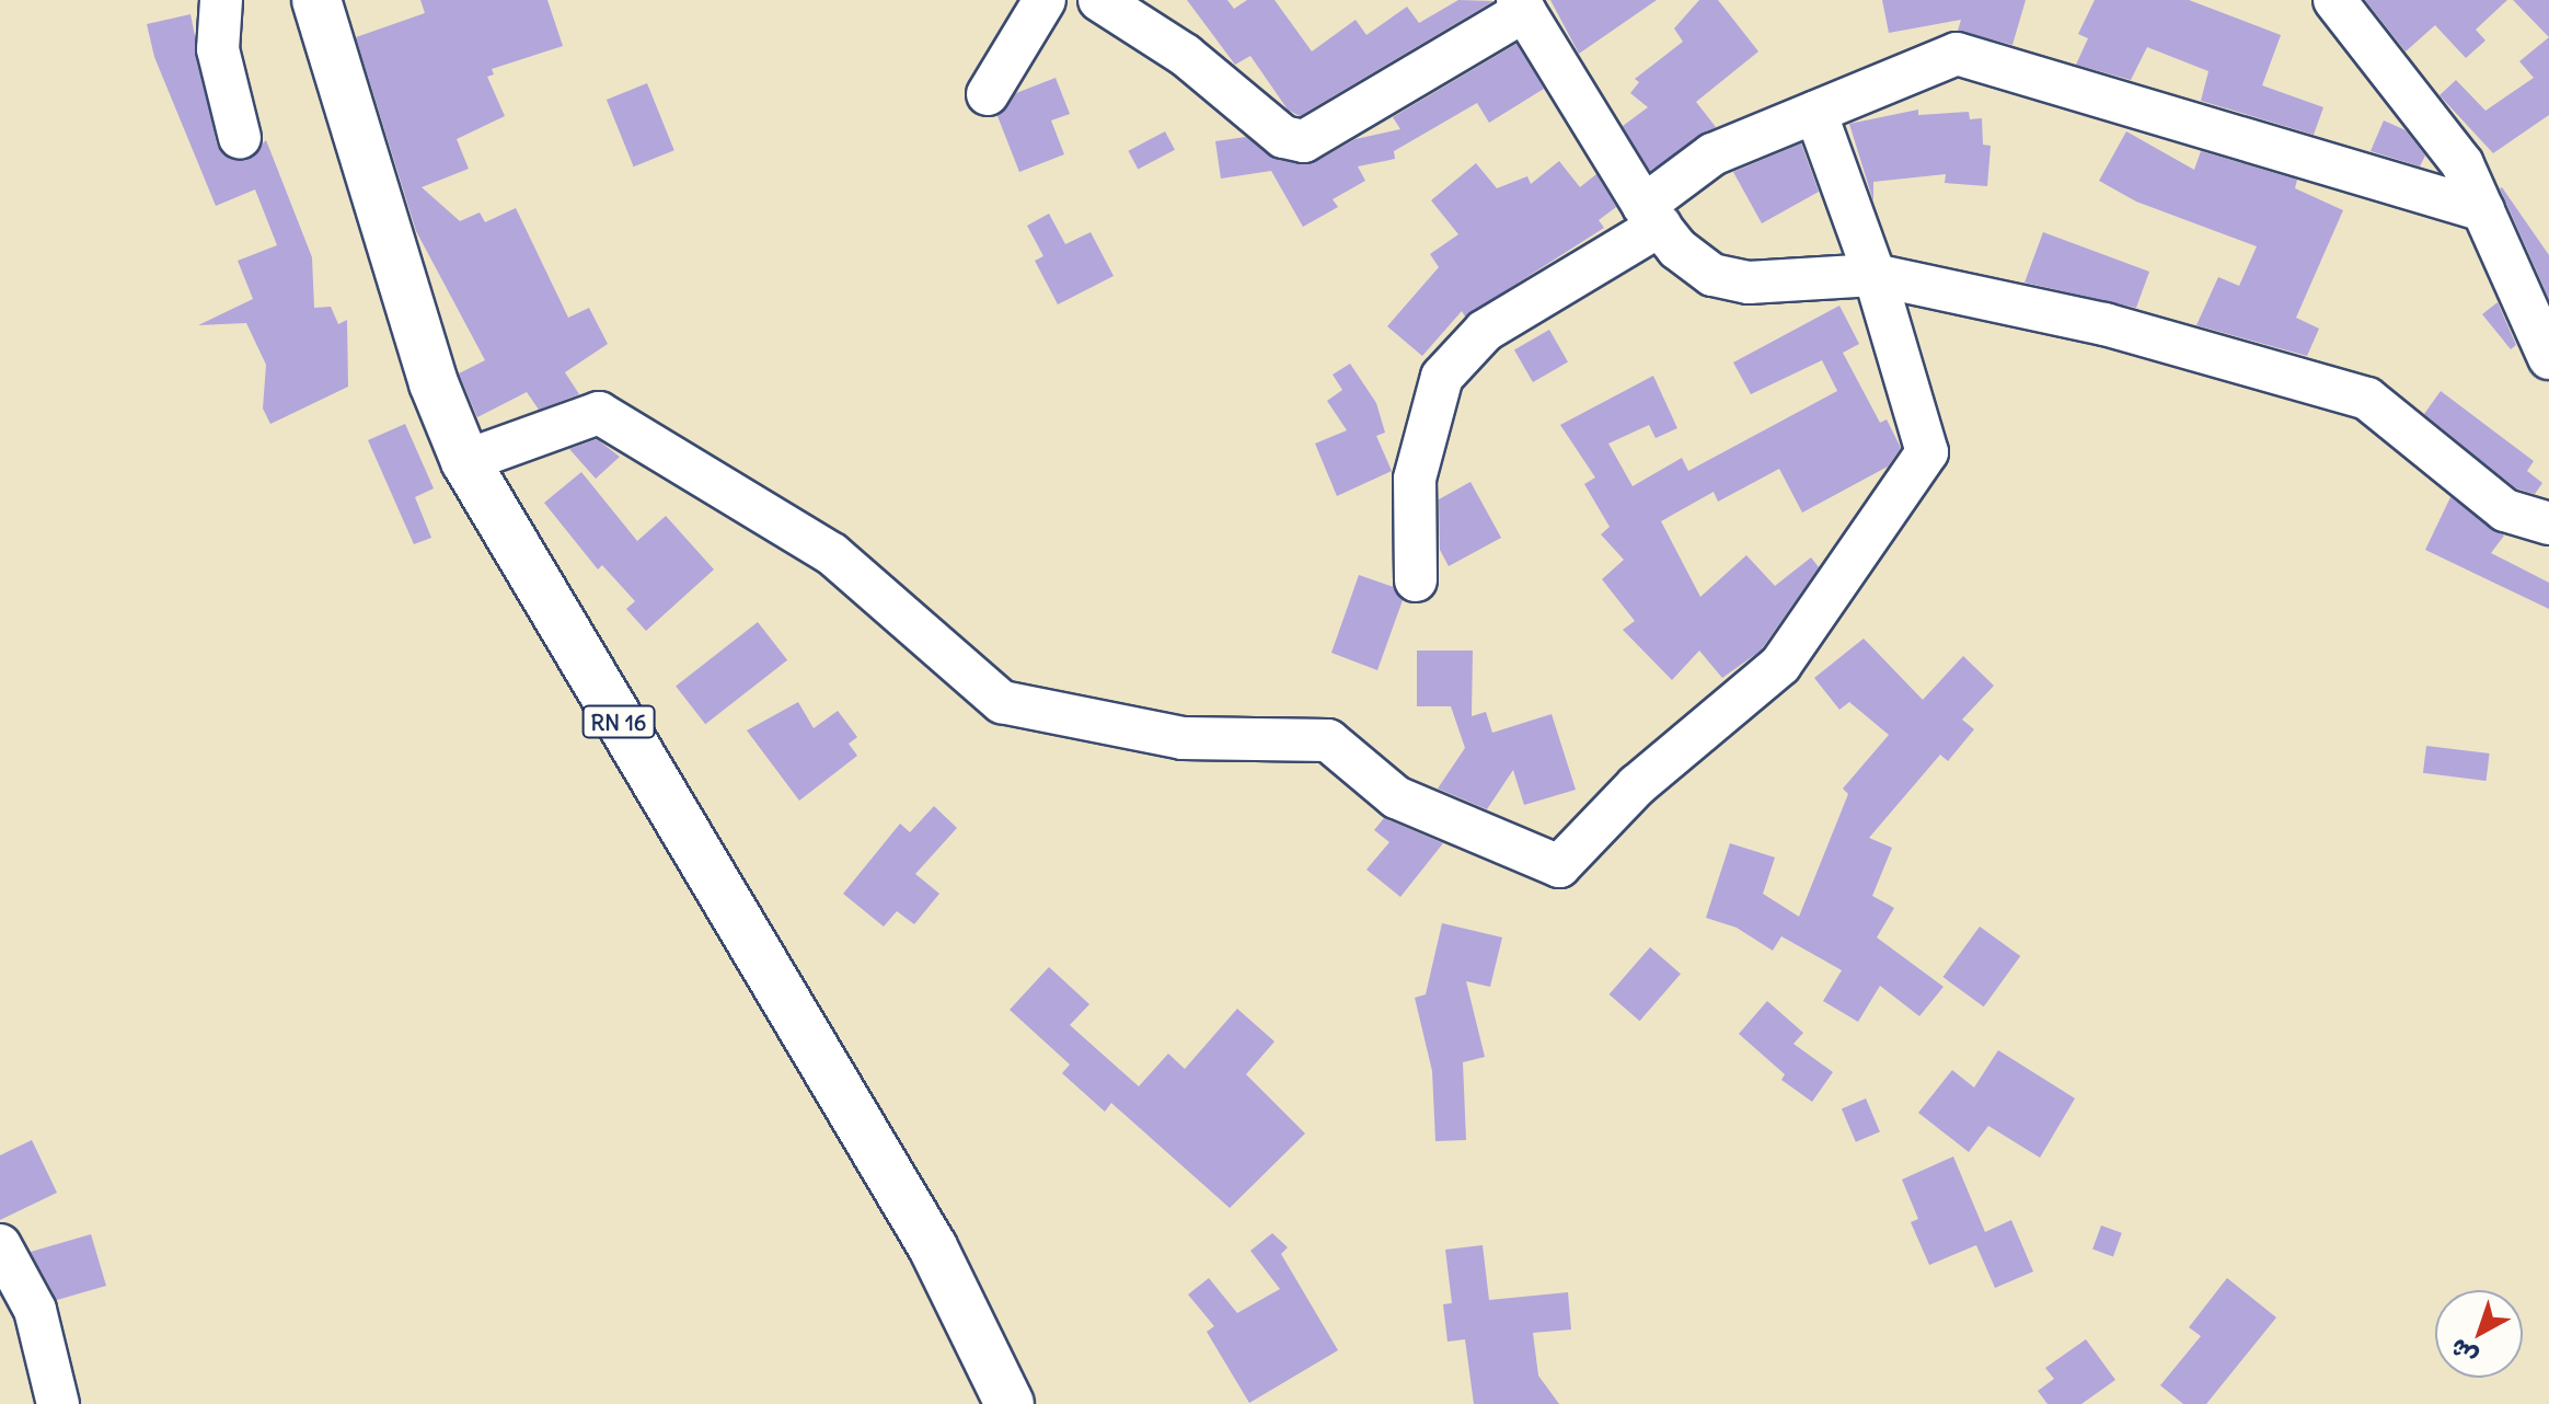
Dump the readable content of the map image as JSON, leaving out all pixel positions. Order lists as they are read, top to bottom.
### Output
{
  "streets": {
    "main road": ["RN 16"]
  },
  "north": "bottom left"
}
